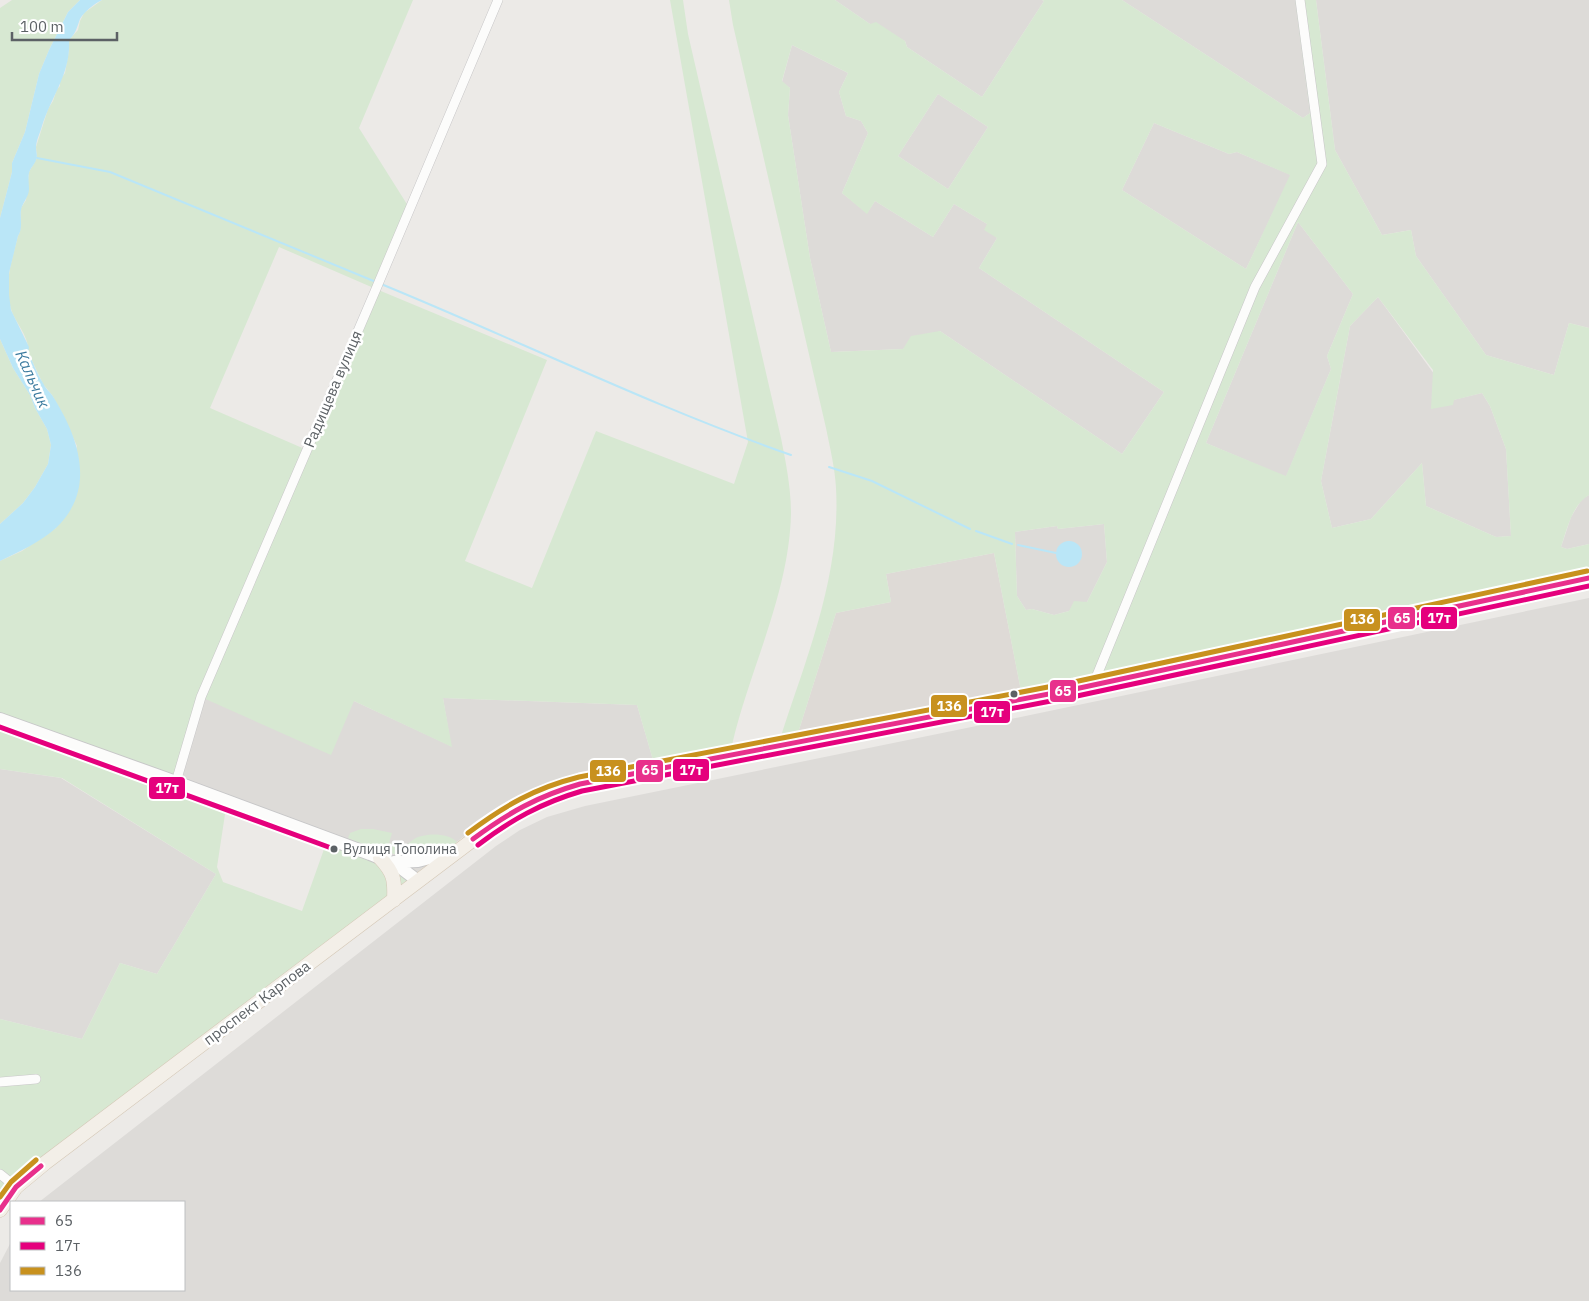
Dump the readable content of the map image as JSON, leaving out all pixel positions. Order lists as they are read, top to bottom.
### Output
{
  "streets": {
    "main road": ["проспект Карпова"],
    "street": ["Радищева вулиця"]
  },
  "water": ["Кальчик"],
  "places": ["Вулиця Тополина"],
  "lines": ["transit line 136", "transit line 65", "transit line 17т"],
  "legend": ["65", "17т", "136"],
  "scale_bar": "100 m"
}
